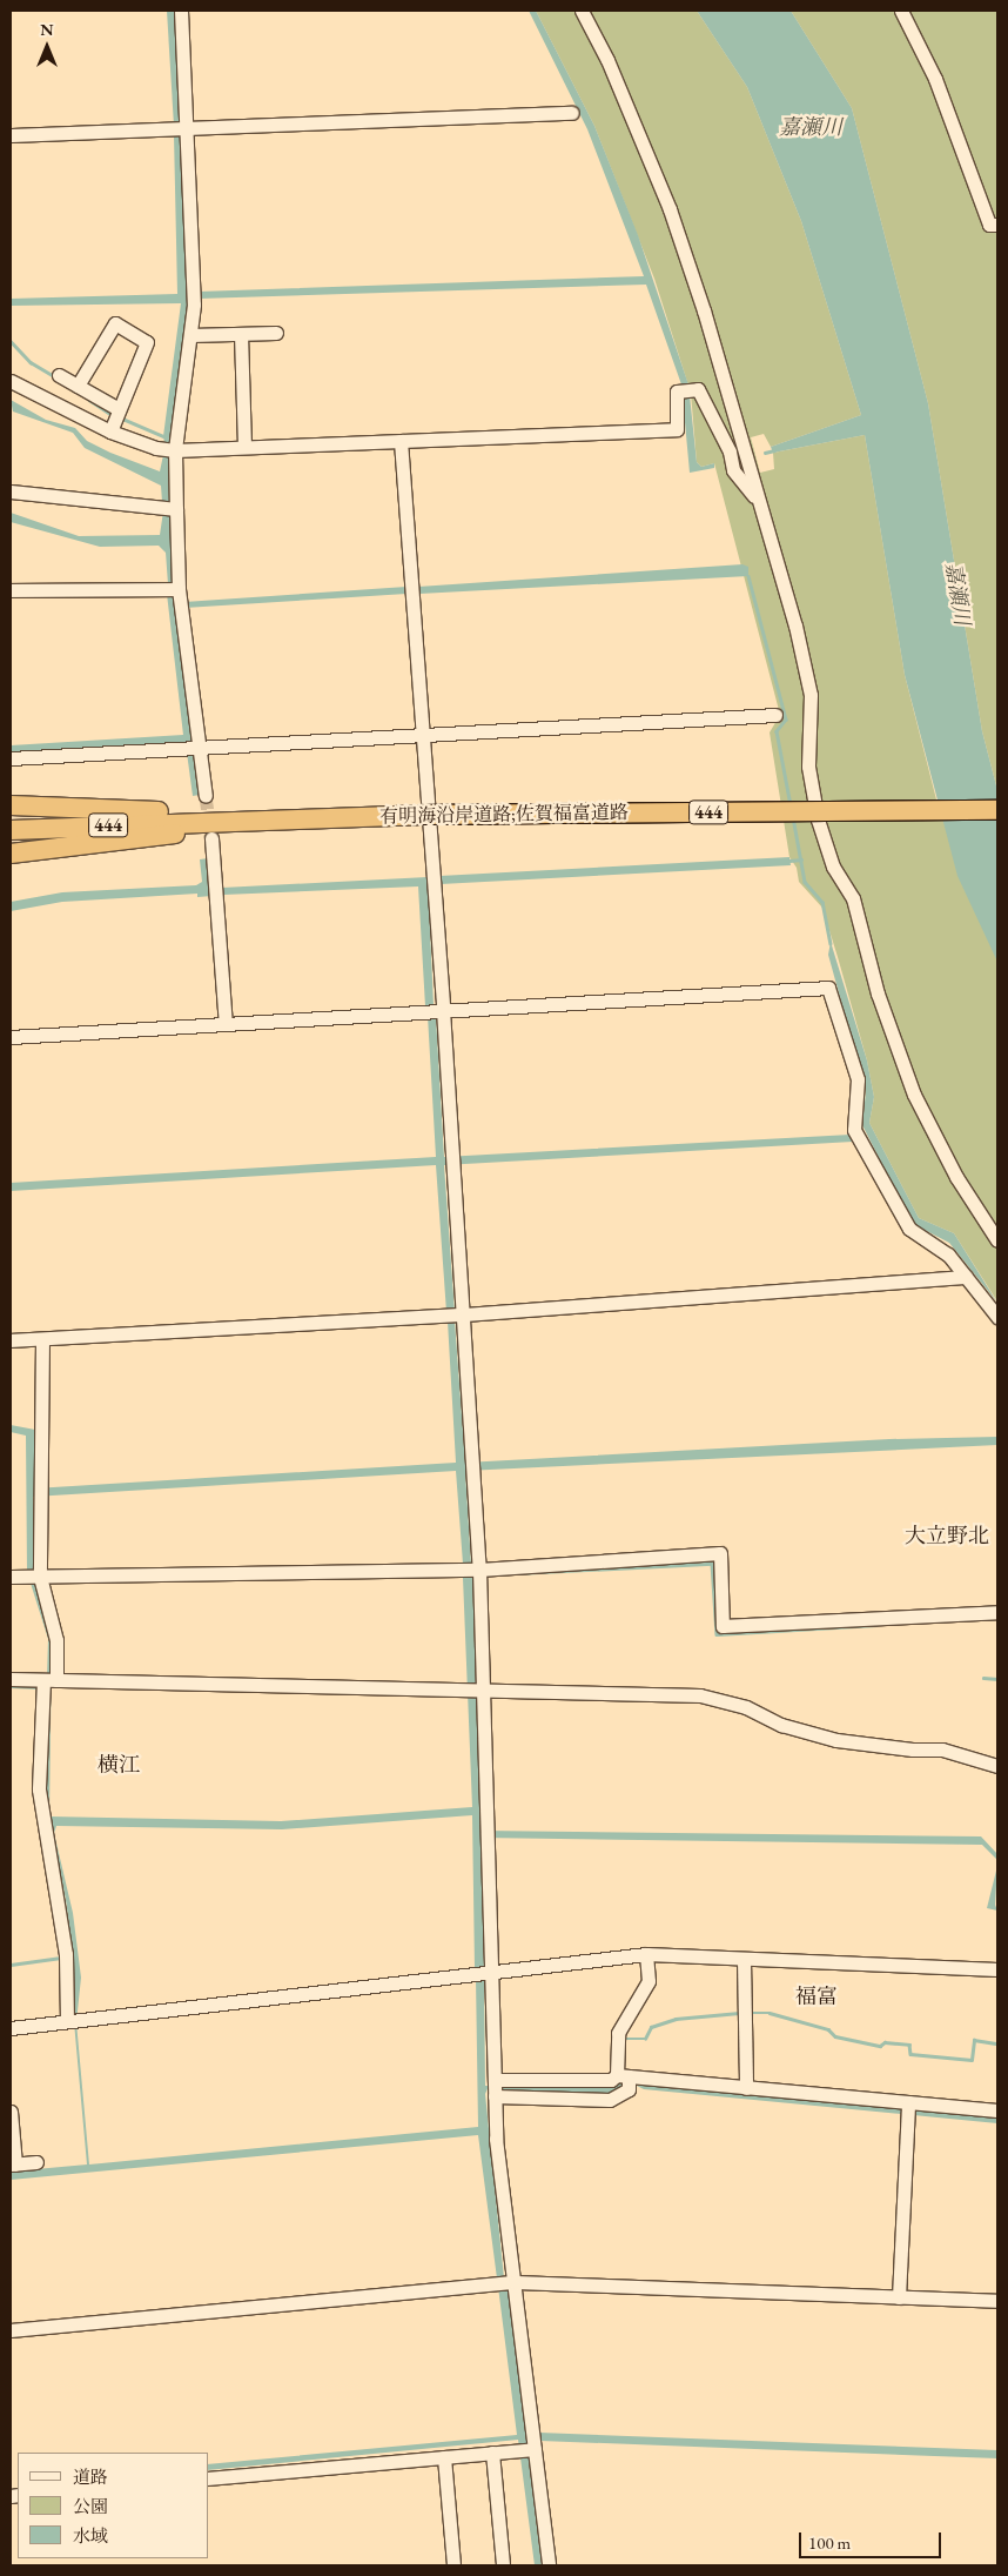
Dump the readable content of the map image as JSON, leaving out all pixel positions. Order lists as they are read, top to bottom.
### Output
{
  "streets": {
    "highway": ["444", "有明海沿岸道路;佐賀福富道路"]
  },
  "districts": ["大立野北", "横江", "福富"],
  "water": ["嘉瀬川"],
  "legend": ["道路", "公園", "水域"],
  "scale_bar": "100 m",
  "north": "top"
}
